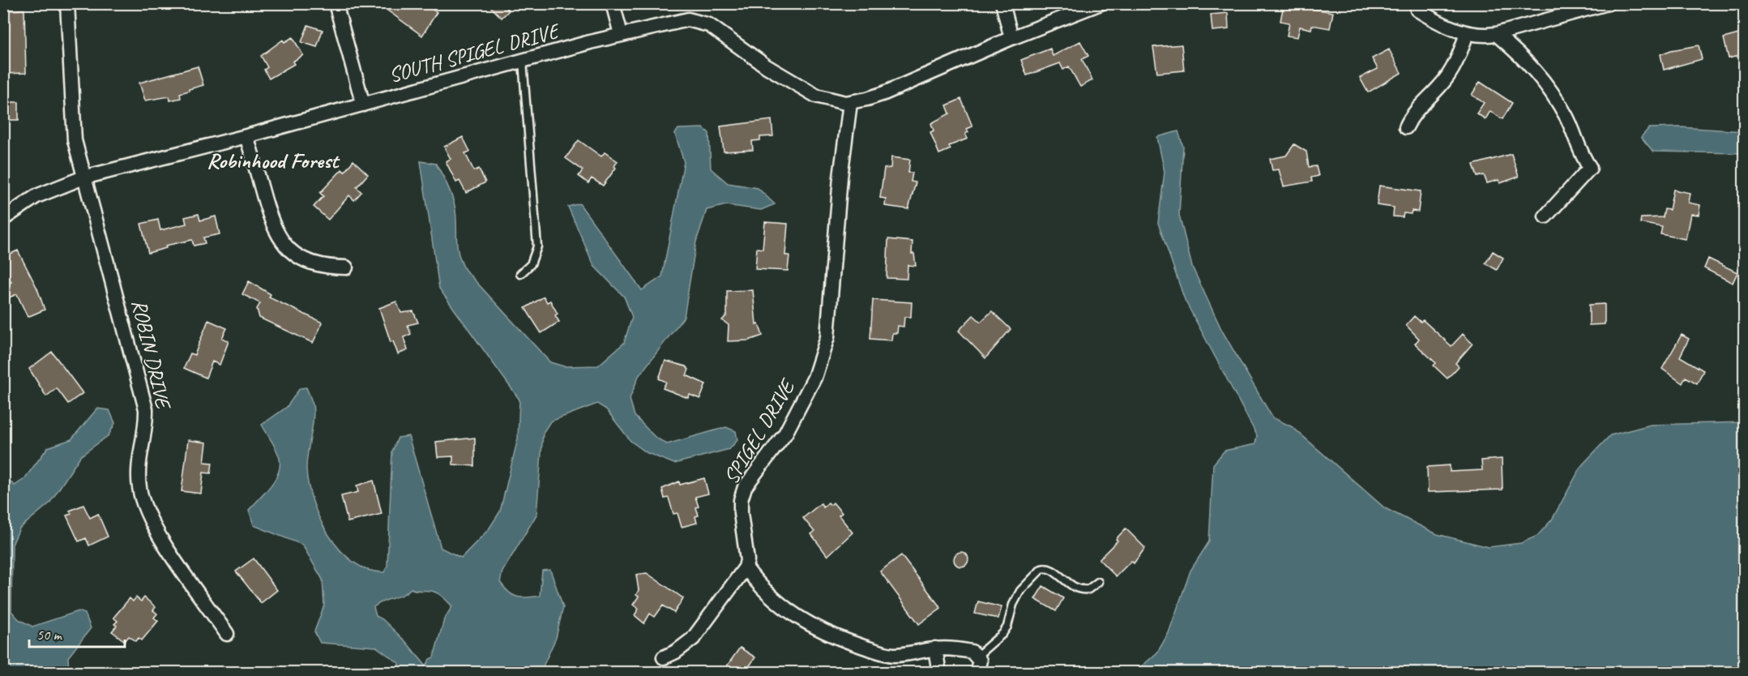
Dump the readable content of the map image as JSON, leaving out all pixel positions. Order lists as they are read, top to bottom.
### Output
{
  "streets": {
    "street": ["SOUTH SPIGEL DRIVE", "ROBIN DRIVE", "SPIGEL DRIVE"]
  },
  "crossings": [
    ["SOUTH SPIGEL DRIVE", "ROBIN DRIVE"],
    ["SOUTH SPIGEL DRIVE", "SPIGEL DRIVE"]
  ],
  "districts": ["Robinhood Forest"],
  "scale_bar": "50 m"
}
